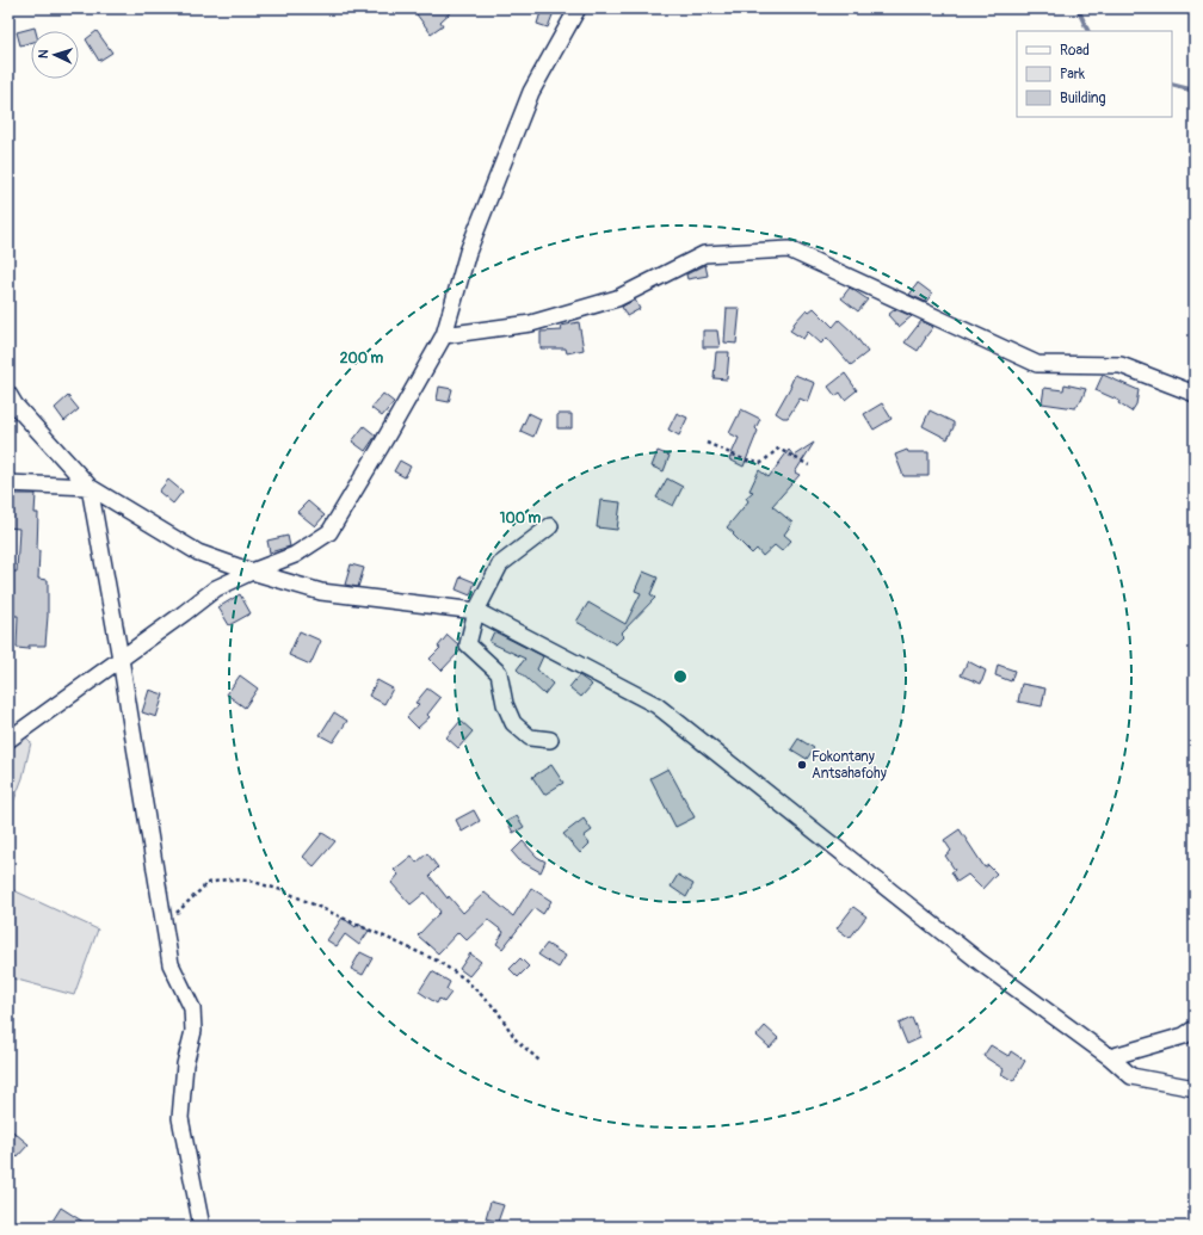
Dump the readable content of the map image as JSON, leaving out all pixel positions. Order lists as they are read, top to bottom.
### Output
{
  "places": ["Fokontany Antsahafohy"],
  "legend": ["Road", "Park", "Building"],
  "north": "left",
  "rings": ["200 m", "100 m"]
}
